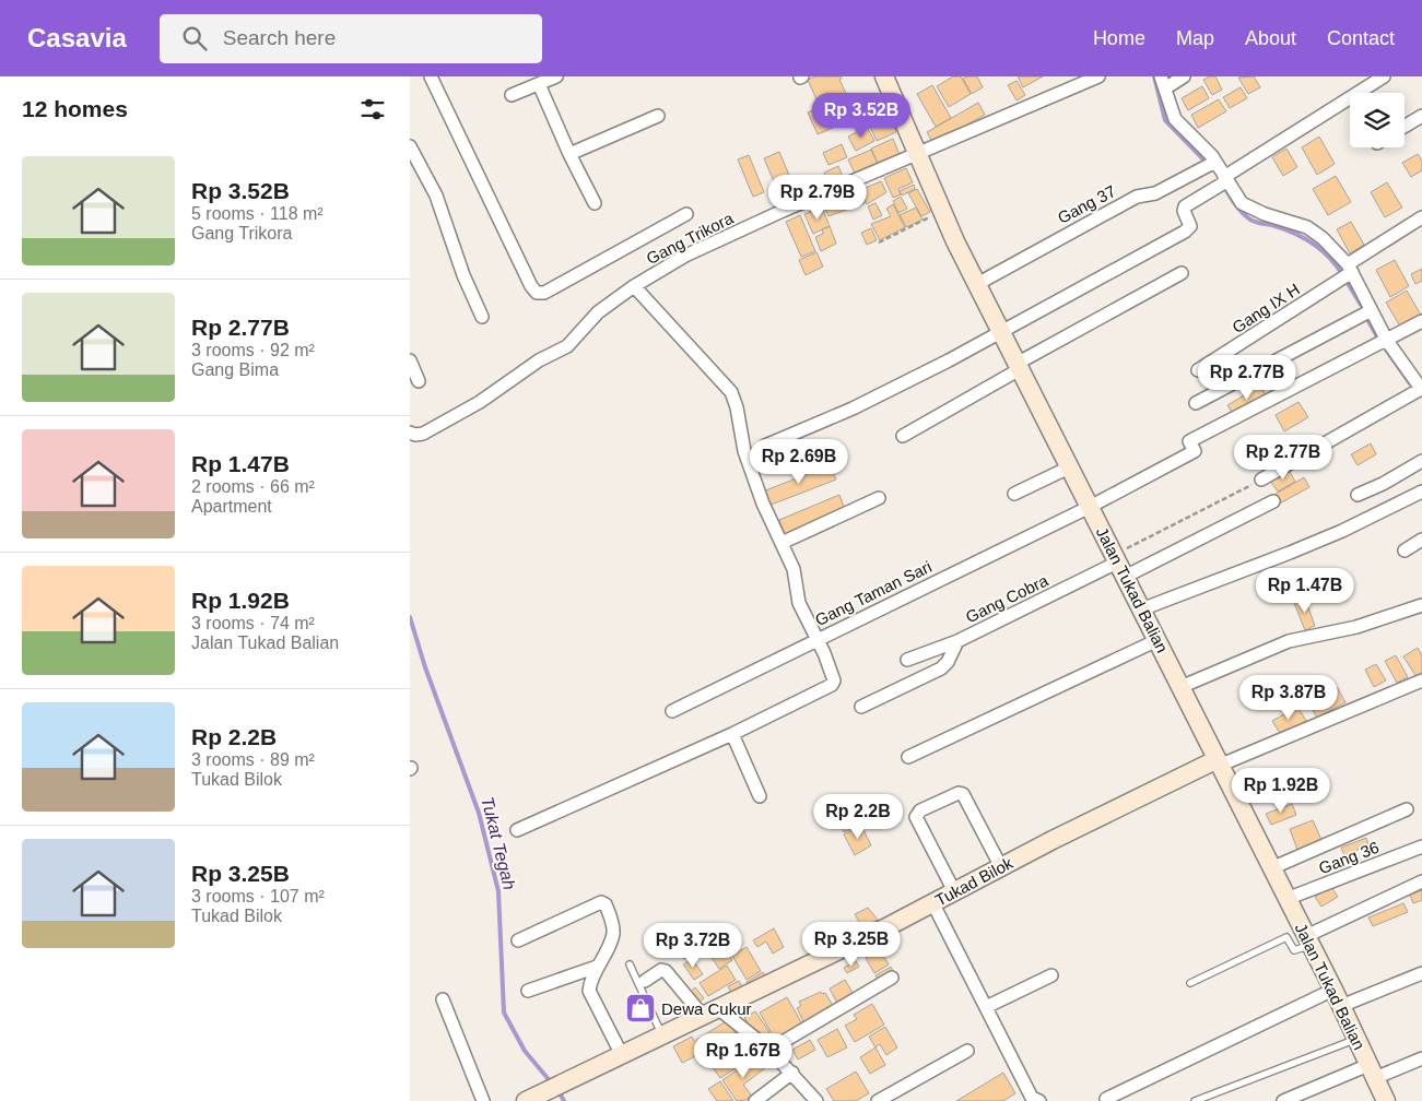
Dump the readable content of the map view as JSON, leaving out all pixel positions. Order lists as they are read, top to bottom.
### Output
{
  "streets": {
    "street": [
      "Gang 37",
      "Gang Trikora",
      "Gang IX H",
      "Jalan Tukad Balian",
      "Gang Taman Sari",
      "Gang Cobra",
      "Gang 36",
      "Tukad Bilok"
    ]
  },
  "crossings": [
    ["Gang 37", "Jalan Tukad Balian"],
    ["Gang Trikora", "Jalan Tukad Balian"],
    ["Jalan Tukad Balian", "Gang Taman Sari"],
    ["Jalan Tukad Balian", "Gang Cobra"],
    ["Jalan Tukad Balian", "Gang 36"],
    ["Jalan Tukad Balian", "Tukad Bilok"]
  ],
  "water": ["Tukat Tegah"],
  "places": {
    "shop": ["Dewa Cukur"]
  },
  "page": {
    "header": "Casavia",
    "search": "Search here",
    "nav": [
      "Home",
      "Map",
      "About",
      "Contact"
    ],
    "heading": "12 homes",
    "price": [
      "Rp 3.52B",
      "Rp 2.79B",
      "Rp 2.77B",
      "Rp 2.77B",
      "Rp 2.69B",
      "Rp 1.47B",
      "Rp 3.87B",
      "Rp 1.92B",
      "Rp 2.2B",
      "Rp 3.25B",
      "Rp 3.72B",
      "Rp 1.67B"
    ],
    "list": [
      {
        "name": "Rp 3.52B",
        "note": "5 rooms · 118 m² · Gang Trikora"
      },
      {
        "name": "Rp 2.77B",
        "note": "3 rooms · 92 m² · Gang Bima"
      },
      {
        "name": "Rp 1.47B",
        "note": "2 rooms · 66 m² · Apartment"
      },
      {
        "name": "Rp 1.92B",
        "note": "3 rooms · 74 m² · Jalan Tukad Balian"
      },
      {
        "name": "Rp 2.2B",
        "note": "3 rooms · 89 m² · Tukad Bilok"
      },
      {
        "name": "Rp 3.25B",
        "note": "3 rooms · 107 m² · Tukad Bilok"
      }
    ]
  }
}
